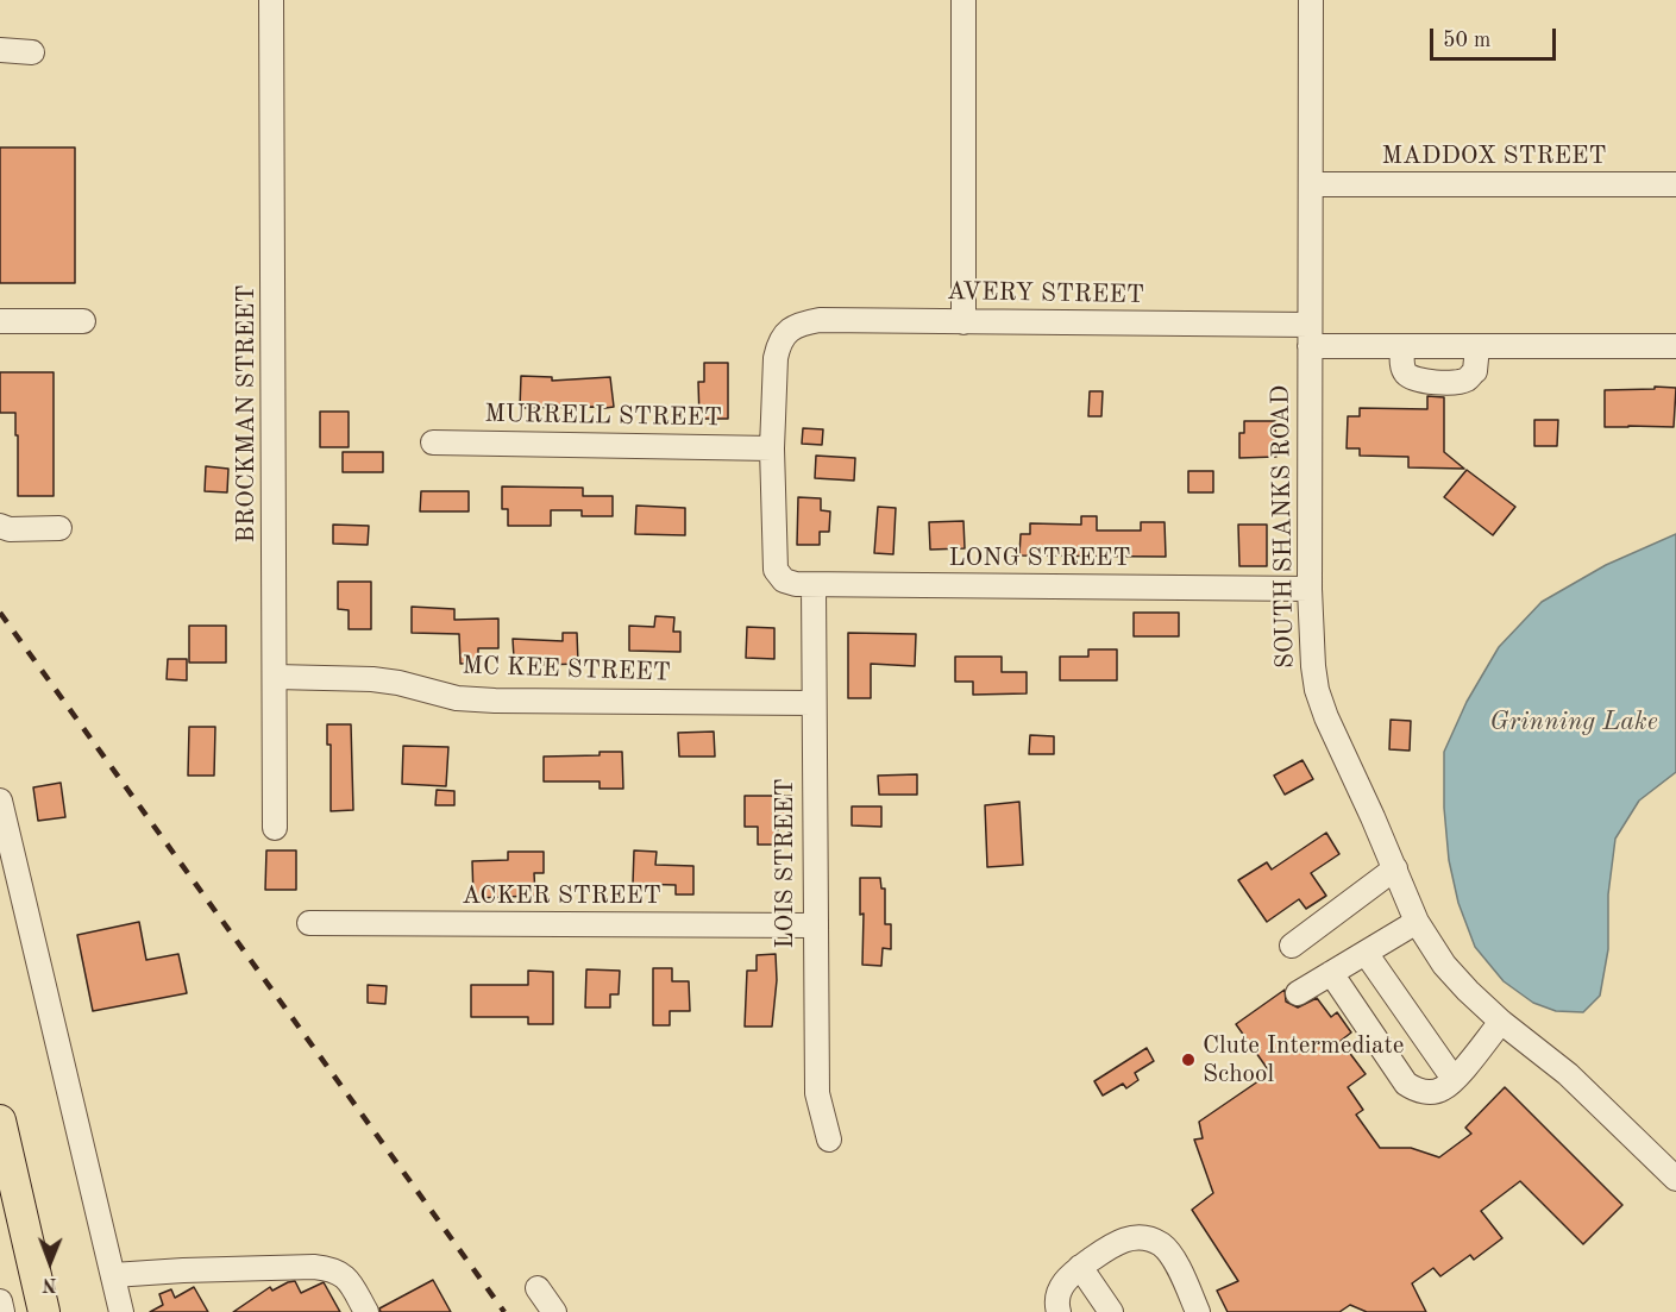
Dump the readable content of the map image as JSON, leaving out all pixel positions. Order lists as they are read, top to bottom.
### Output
{
  "streets": {
    "street": [
      "MADDOX STREET",
      "AVERY STREET",
      "BROCKMAN STREET",
      "MURRELL STREET",
      "SOUTH SHANKS ROAD",
      "LONG STREET",
      "MC KEE STREET",
      "LOIS STREET",
      "ACKER STREET"
    ]
  },
  "crossings": [
    ["MADDOX STREET", "SOUTH SHANKS ROAD"],
    ["AVERY STREET", "MURRELL STREET"],
    ["AVERY STREET", "SOUTH SHANKS ROAD"],
    ["AVERY STREET", "LONG STREET"],
    ["BROCKMAN STREET", "MC KEE STREET"],
    ["MURRELL STREET", "LONG STREET"],
    ["SOUTH SHANKS ROAD", "LONG STREET"],
    ["LONG STREET", "LOIS STREET"],
    ["MC KEE STREET", "LOIS STREET"],
    ["LOIS STREET", "ACKER STREET"]
  ],
  "water": ["Grinning Lake"],
  "places": ["Clute Intermediate School"],
  "scale_bar": "50 m",
  "north": "bottom"
}
